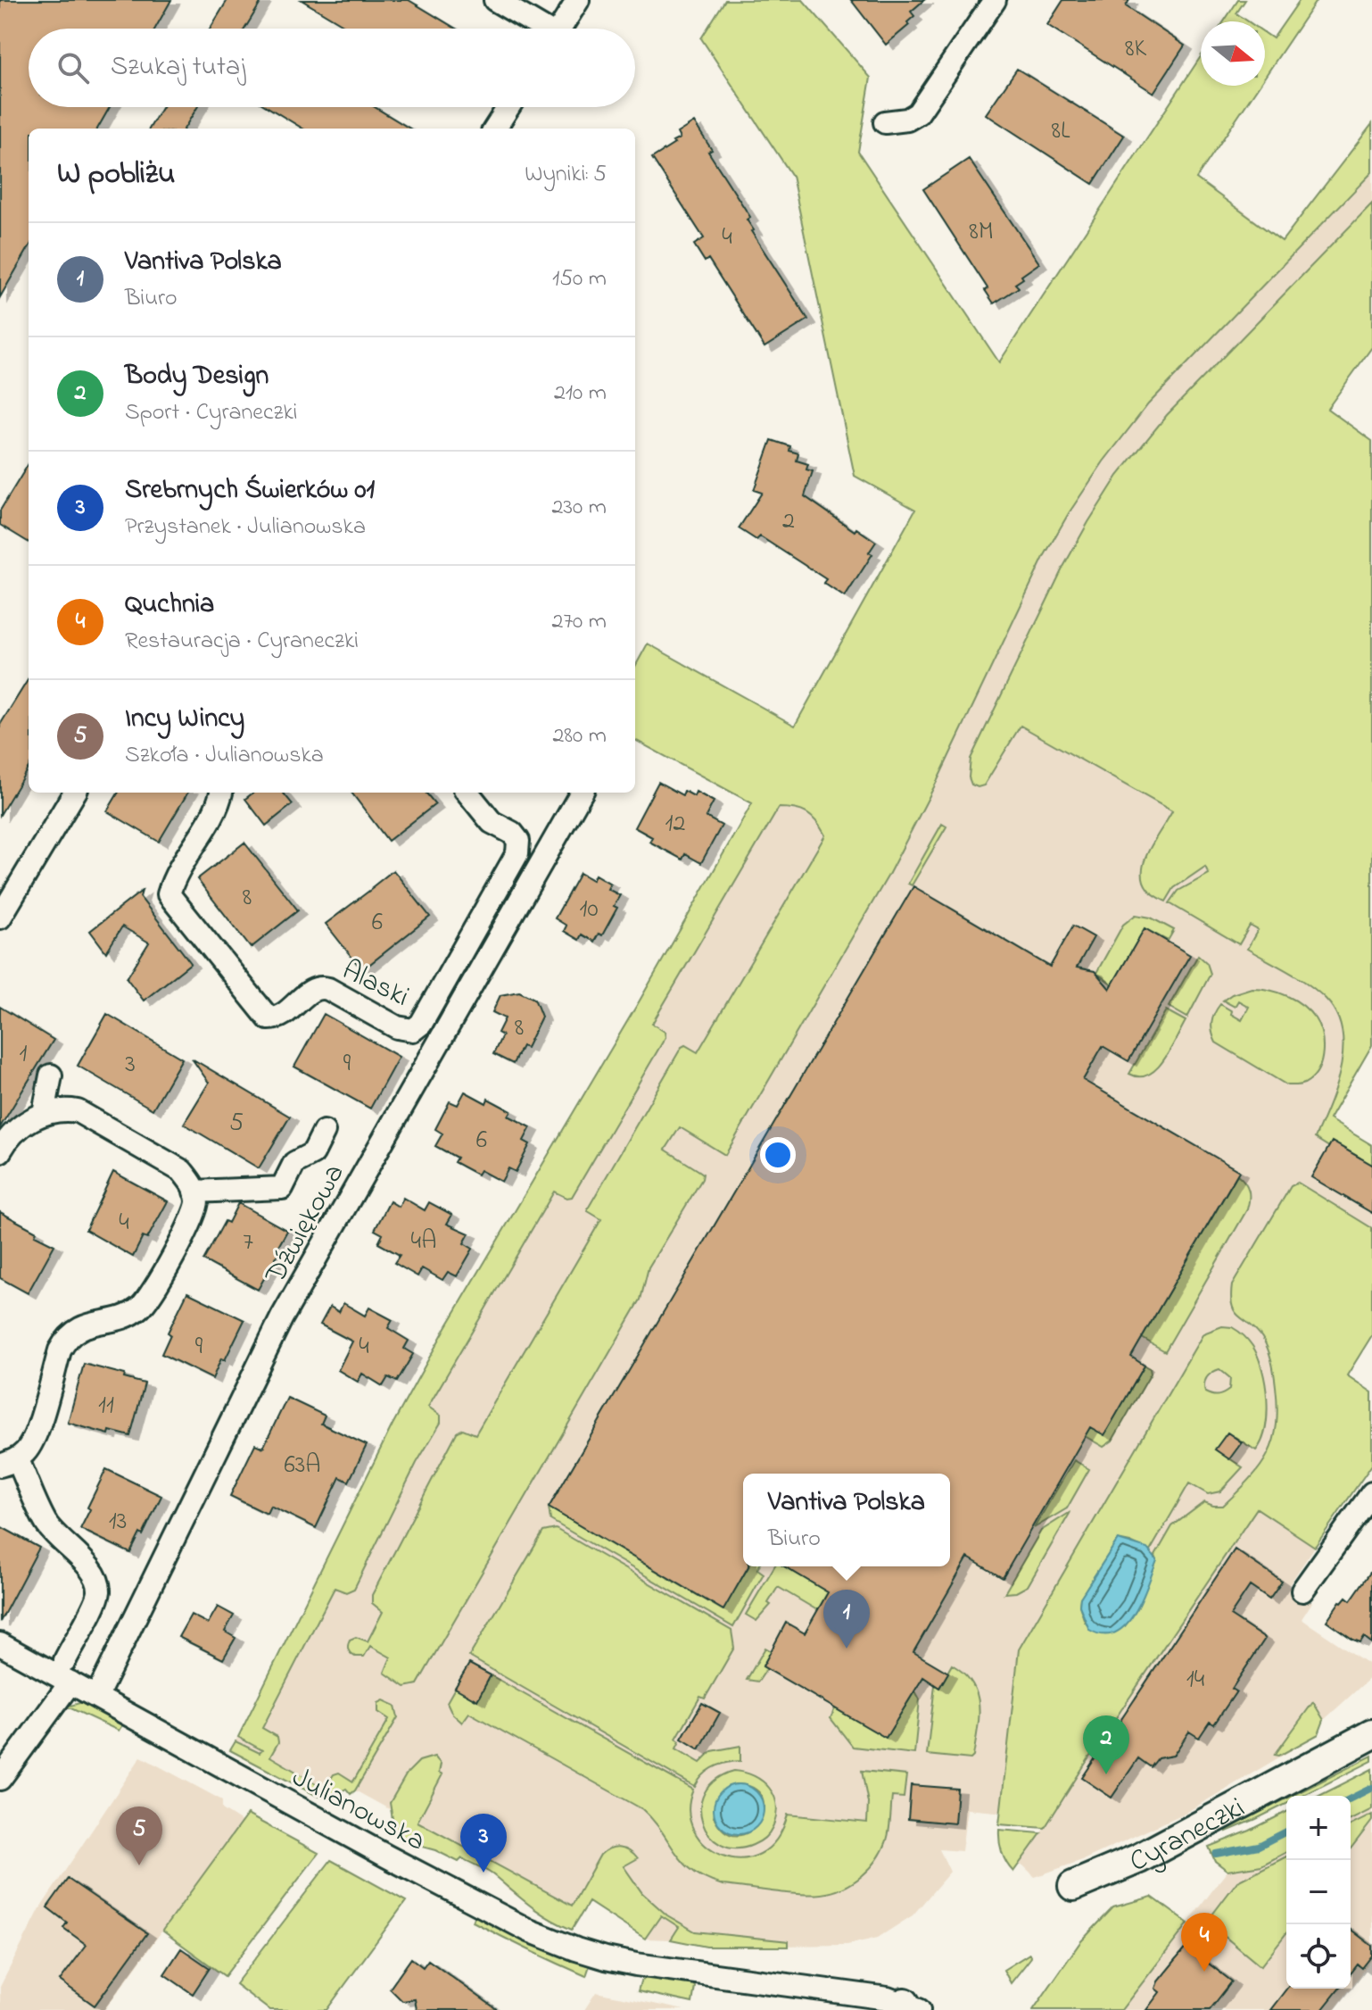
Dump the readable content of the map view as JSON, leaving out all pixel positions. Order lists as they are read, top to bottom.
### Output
{
  "streets": {
    "street": [
      "Alaski",
      "Dźwiękowa",
      "Julianowska",
      "Cyraneczki"
    ]
  },
  "crossings": [
    ["Dźwiękowa", "Julianowska"]
  ],
  "house_numbers": [
    "8K",
    "8L",
    "8M",
    "4",
    "2",
    "12",
    "8",
    "10",
    "6",
    "8",
    "1",
    "9",
    "3",
    "5",
    "6",
    "4",
    "4A",
    "7",
    "9",
    "4",
    "11",
    "63A",
    "13",
    "14"
  ],
  "north": "right",
  "page": {
    "search": "Szukaj tutaj",
    "heading": ["W pobliżu", "Wyniki: 5"],
    "list": [
      {
        "mark": "1",
        "name": "Vantiva Polska",
        "note": "Biuro",
        "value": "150 m"
      },
      {
        "mark": "2",
        "name": "Body Design",
        "note": "Sport · Cyraneczki",
        "value": "210 m"
      },
      {
        "mark": "3",
        "name": "Srebrnych Świerków 01",
        "note": "Przystanek · Julianowska",
        "value": "230 m"
      },
      {
        "mark": "4",
        "name": "Quchnia",
        "note": "Restauracja · Cyraneczki",
        "value": "270 m"
      },
      {
        "mark": "5",
        "name": "Incy Wincy",
        "note": "Szkoła · Julianowska",
        "value": "280 m"
      }
    ],
    "popup": ["Vantiva Polska", "Biuro"],
    "pins": [
      "1",
      "2",
      "5",
      "3",
      "4"
    ],
    "map_buttons": ["+", "−"]
  }
}
